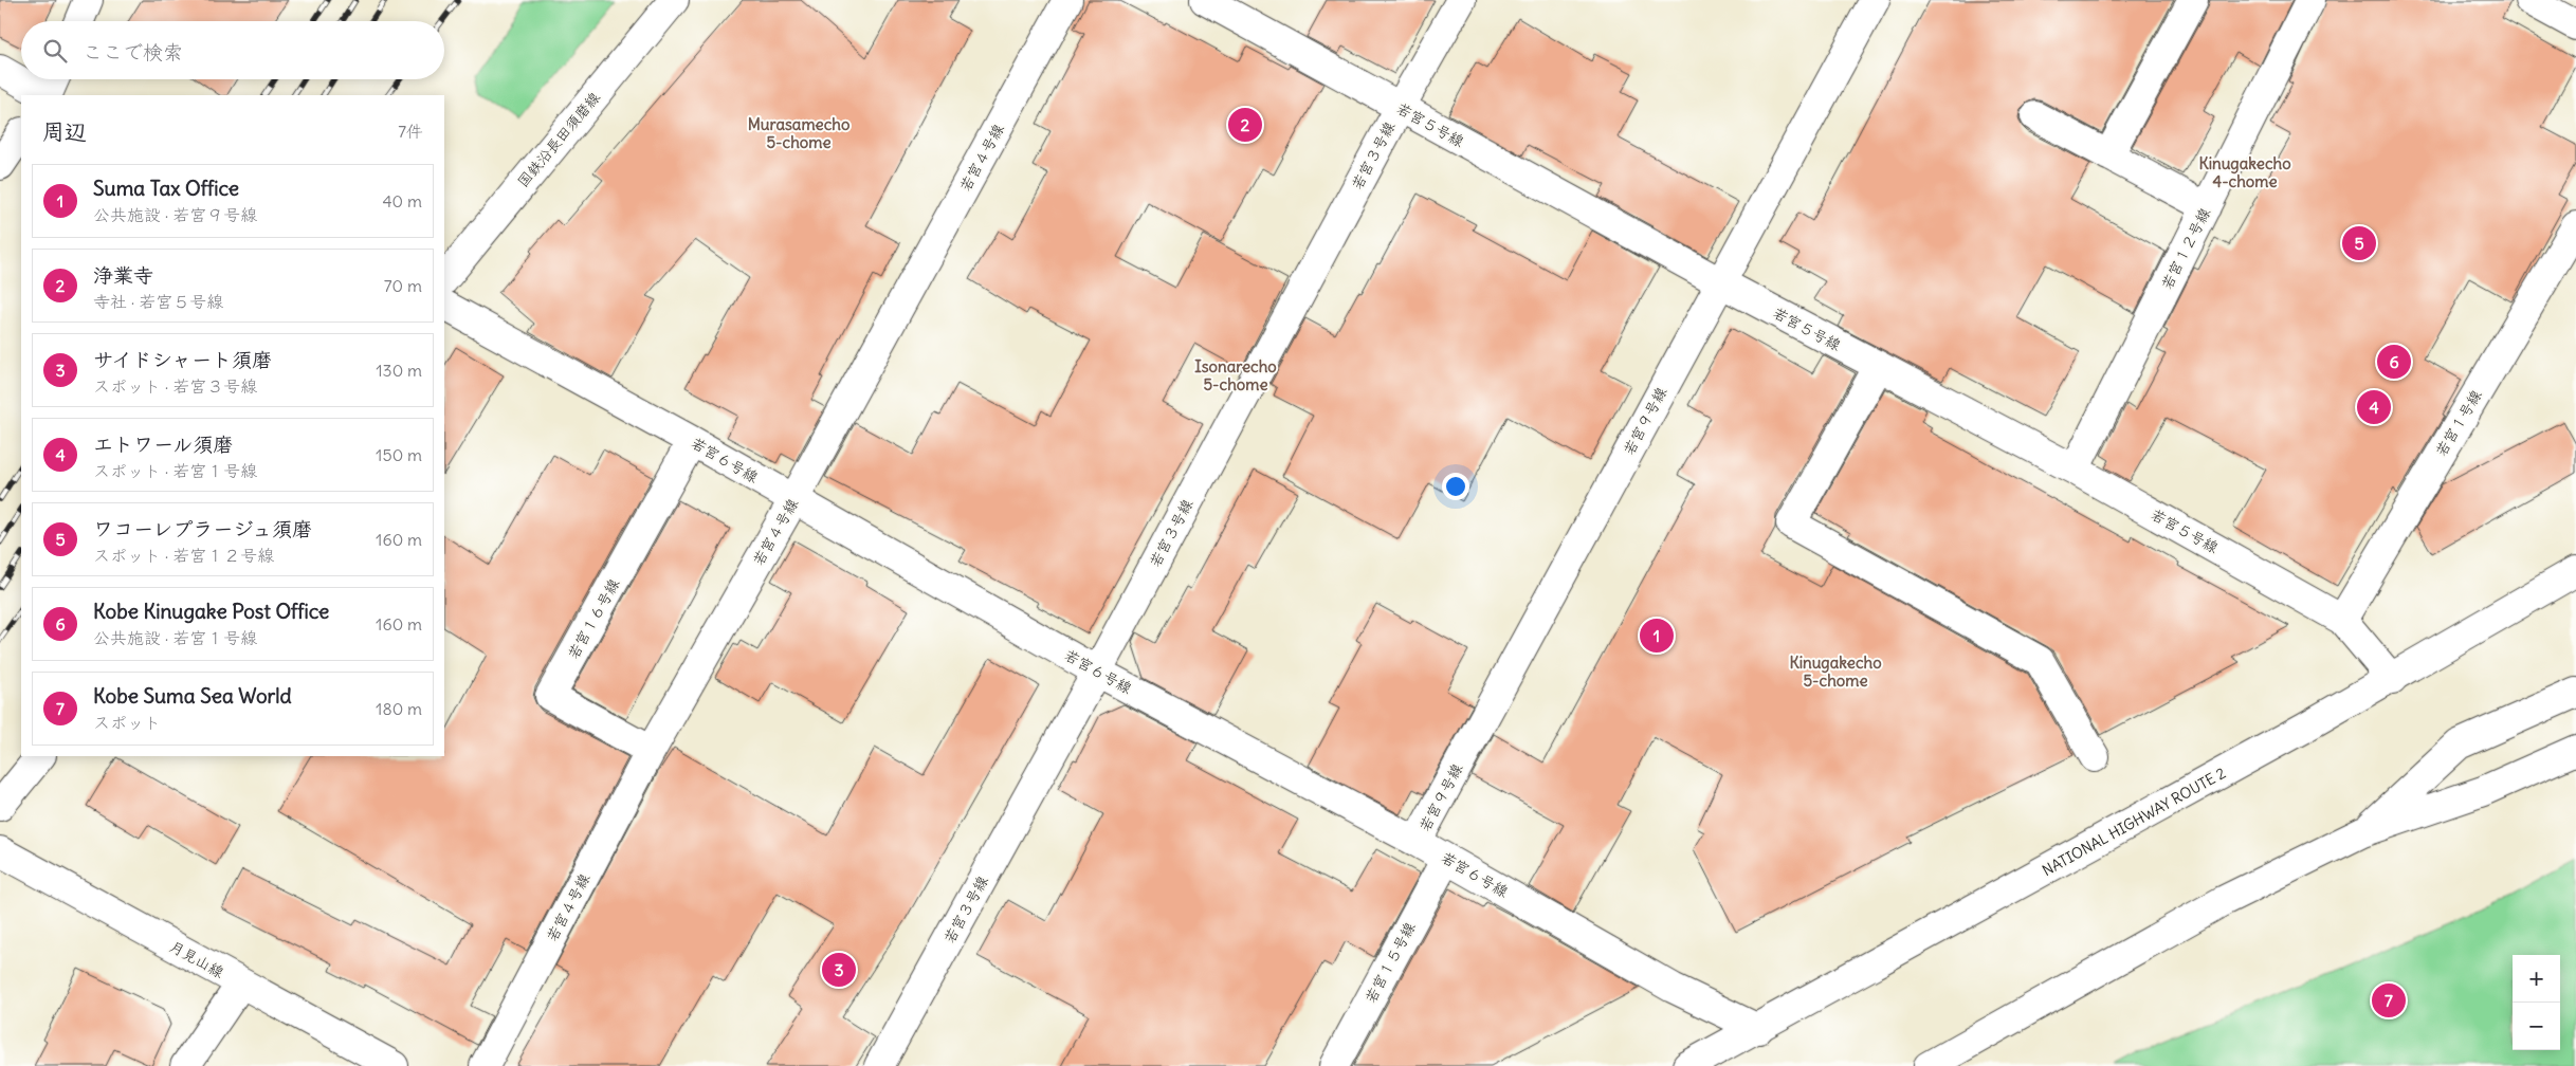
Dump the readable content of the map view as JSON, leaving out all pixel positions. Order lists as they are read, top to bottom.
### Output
{
  "streets": {
    "main road": [
      "若宮５号線",
      "国鉄沿長田須磨線",
      "若宮３号線",
      "若宮４号線",
      "若宮１２号線",
      "若宮９号線",
      "若宮１号線",
      "若宮６号線",
      "若宮１６号線",
      "NATIONAL HIGHWAY ROUTE 2",
      "月見山線",
      "若宮１５号線"
    ]
  },
  "crossings": [
    ["若宮５号線", "若宮３号線"],
    ["若宮５号線", "若宮１２号線"],
    ["若宮５号線", "若宮９号線"],
    ["若宮５号線", "若宮１号線"],
    ["若宮５号線", "NATIONAL HIGHWAY ROUTE 2"],
    ["若宮３号線", "若宮６号線"],
    ["若宮４号線", "若宮６号線"],
    ["若宮４号線", "若宮１６号線"],
    ["若宮９号線", "若宮６号線"],
    ["若宮６号線", "若宮１６号線"],
    ["若宮６号線", "NATIONAL HIGHWAY ROUTE 2"],
    ["若宮６号線", "若宮１５号線"]
  ],
  "districts": [
    "Murasamecho 5-chome",
    "Kinugakecho 4-chome",
    "Isonarecho 5-chome",
    "Kinugakecho 5-chome"
  ],
  "page": {
    "search": "ここで検索",
    "heading": ["周辺", "7件"],
    "pins": [
      "2",
      "5",
      "6",
      "4",
      "1",
      "3",
      "7"
    ],
    "list": [
      {
        "mark": "1",
        "name": "Suma Tax Office",
        "note": "公共施設 · 若宮９号線",
        "value": "40 m"
      },
      {
        "mark": "2",
        "name": "浄業寺",
        "note": "寺社 · 若宮５号線",
        "value": "70 m"
      },
      {
        "mark": "3",
        "name": "サイドシャート須磨",
        "note": "スポット · 若宮３号線",
        "value": "130 m"
      },
      {
        "mark": "4",
        "name": "エトワール須磨",
        "note": "スポット · 若宮１号線",
        "value": "150 m"
      },
      {
        "mark": "5",
        "name": "ワコーレプラージュ須磨",
        "note": "スポット · 若宮１２号線",
        "value": "160 m"
      },
      {
        "mark": "6",
        "name": "Kobe Kinugake Post Office",
        "note": "公共施設 · 若宮１号線",
        "value": "160 m"
      },
      {
        "mark": "7",
        "name": "Kobe Suma Sea World",
        "note": "スポット",
        "value": "180 m"
      }
    ],
    "map_buttons": ["+", "−"]
  }
}
